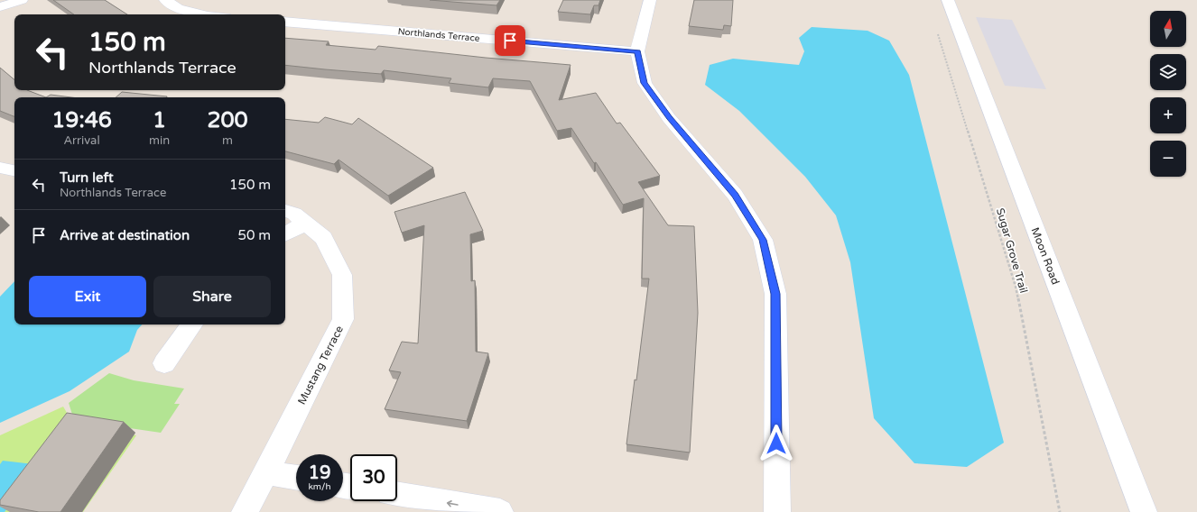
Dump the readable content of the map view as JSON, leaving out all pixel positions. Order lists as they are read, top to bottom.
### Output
{
  "streets": {
    "street": ["Northlands Terrace", "Moon Road", "Mustang Terrace"],
    "path": ["Sugar Grove Trail"]
  },
  "north": "top",
  "page": {
    "map_buttons": ["+", "−"],
    "turn": ["150 m", "Northlands Terrace"],
    "eta": [
      "19:46",
      "Arrival",
      "1",
      "min",
      "200",
      "m"
    ],
    "list": [
      {
        "name": "Turn left",
        "note": "Northlands Terrace",
        "value": "150 m"
      },
      {
        "name": "Arrive at destination",
        "value": "50 m"
      }
    ],
    "buttons": ["Exit", "Share"],
    "speed": "19 km/h",
    "limit": "30"
  }
}
